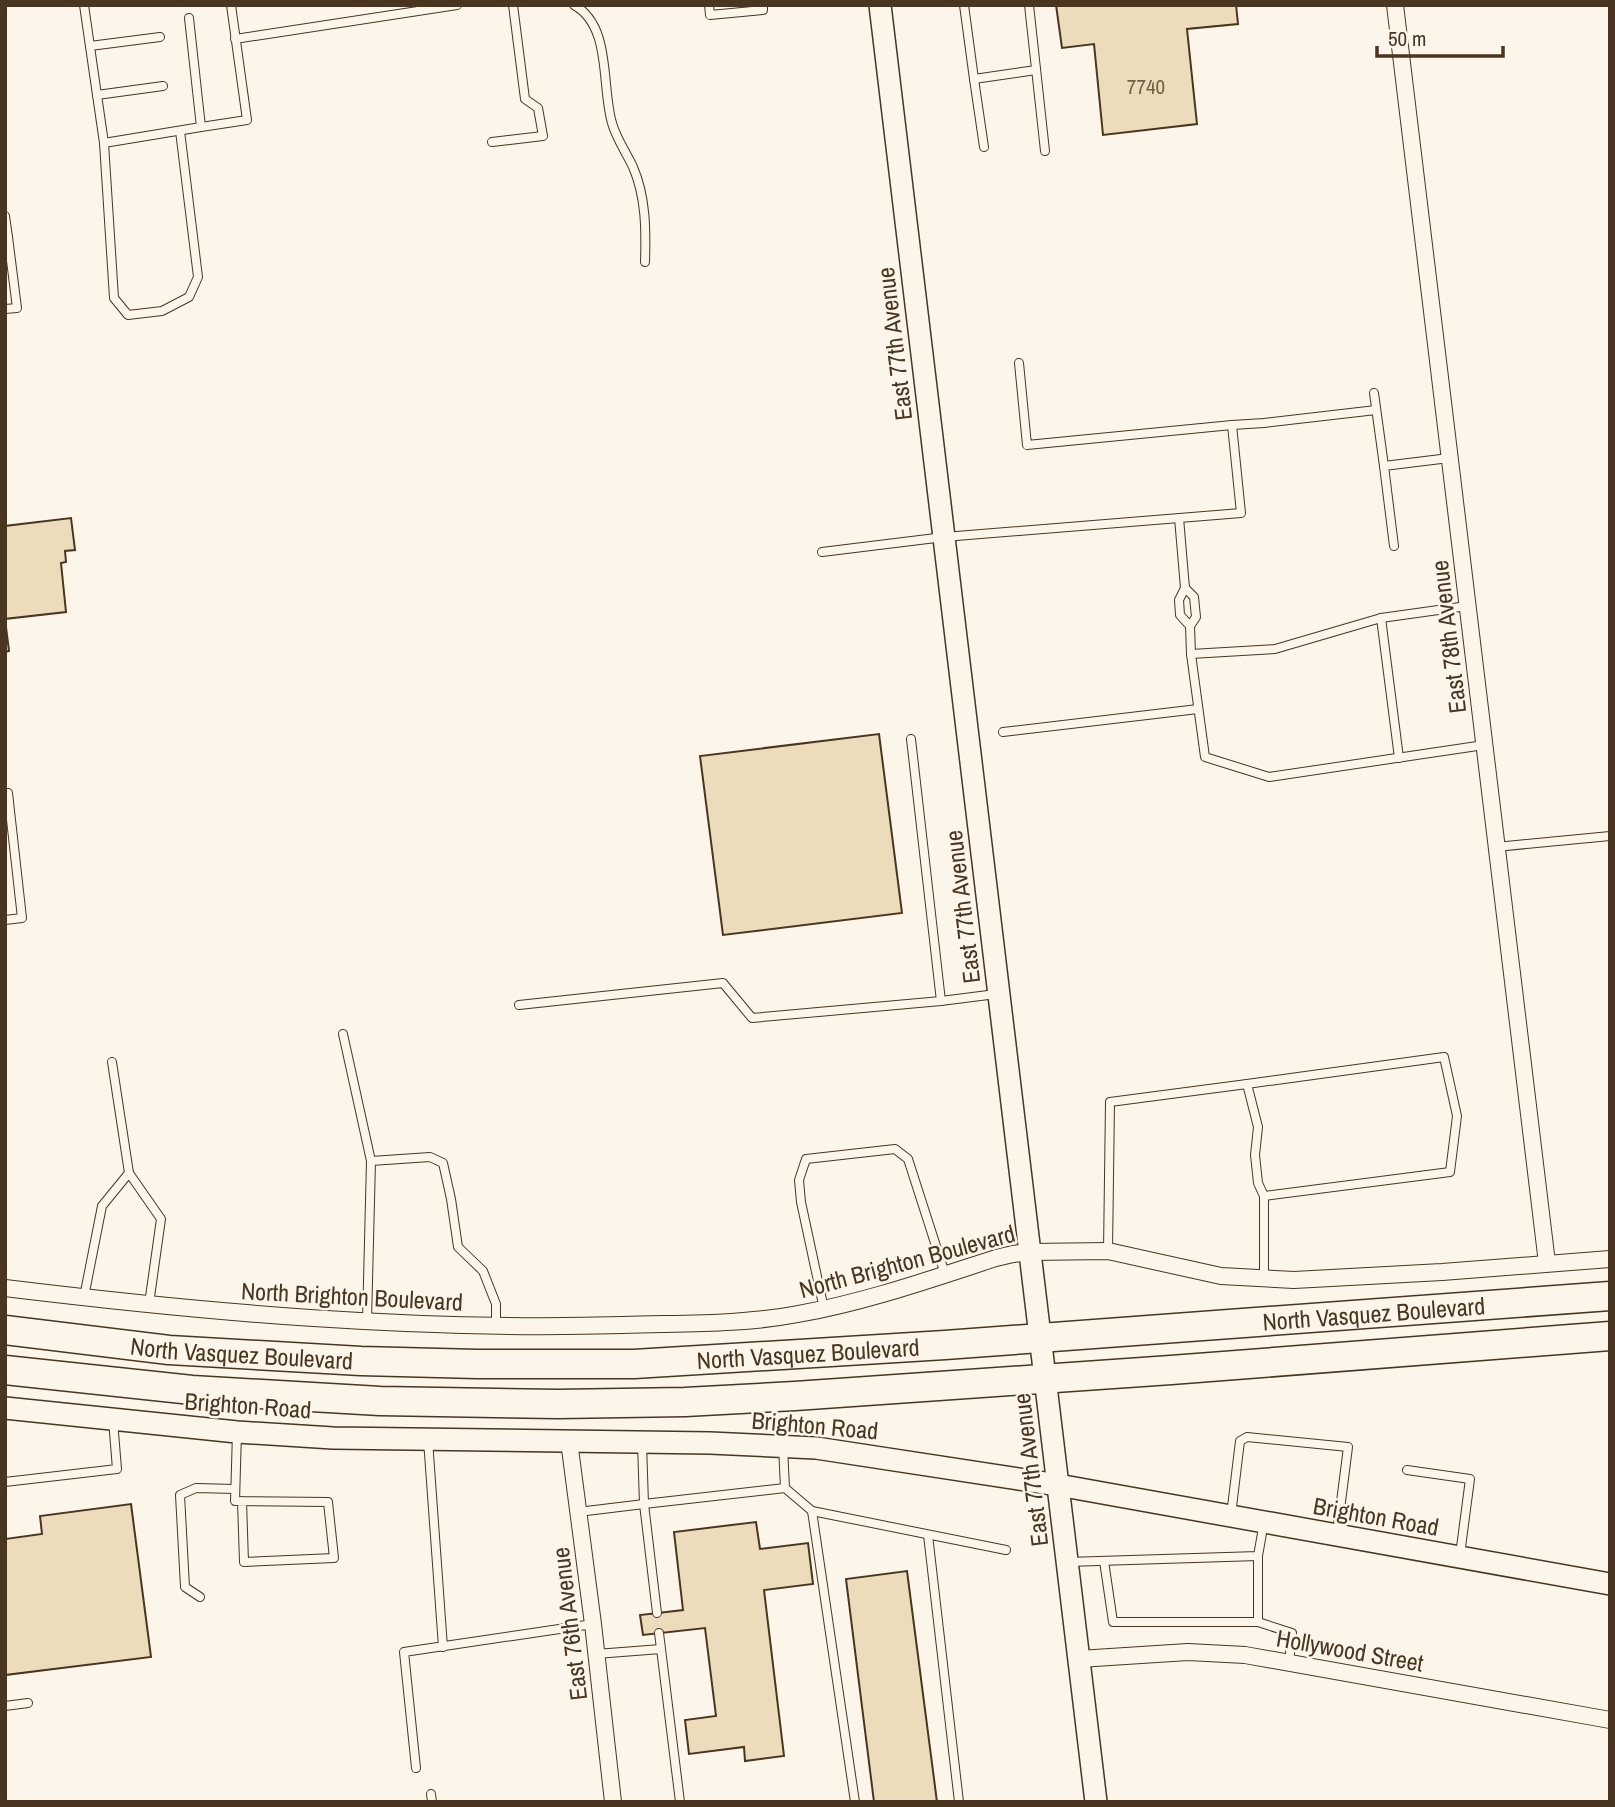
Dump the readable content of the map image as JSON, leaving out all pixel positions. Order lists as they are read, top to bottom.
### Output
{
  "streets": {
    "highway": ["North Vasquez Boulevard"],
    "street": [
      "East 77th Avenue",
      "East 78th Avenue",
      "North Brighton Boulevard",
      "Brighton Road",
      "East 76th Avenue",
      "Hollywood Street"
    ]
  },
  "crossings": [
    ["East 77th Avenue", "North Brighton Boulevard"],
    ["East 77th Avenue", "North Vasquez Boulevard"],
    ["East 77th Avenue", "Brighton Road"],
    ["East 77th Avenue", "Hollywood Street"],
    ["East 78th Avenue", "North Brighton Boulevard"],
    ["Brighton Road", "East 76th Avenue"]
  ],
  "house_numbers": ["7740"],
  "scale_bar": "50 m"
}
